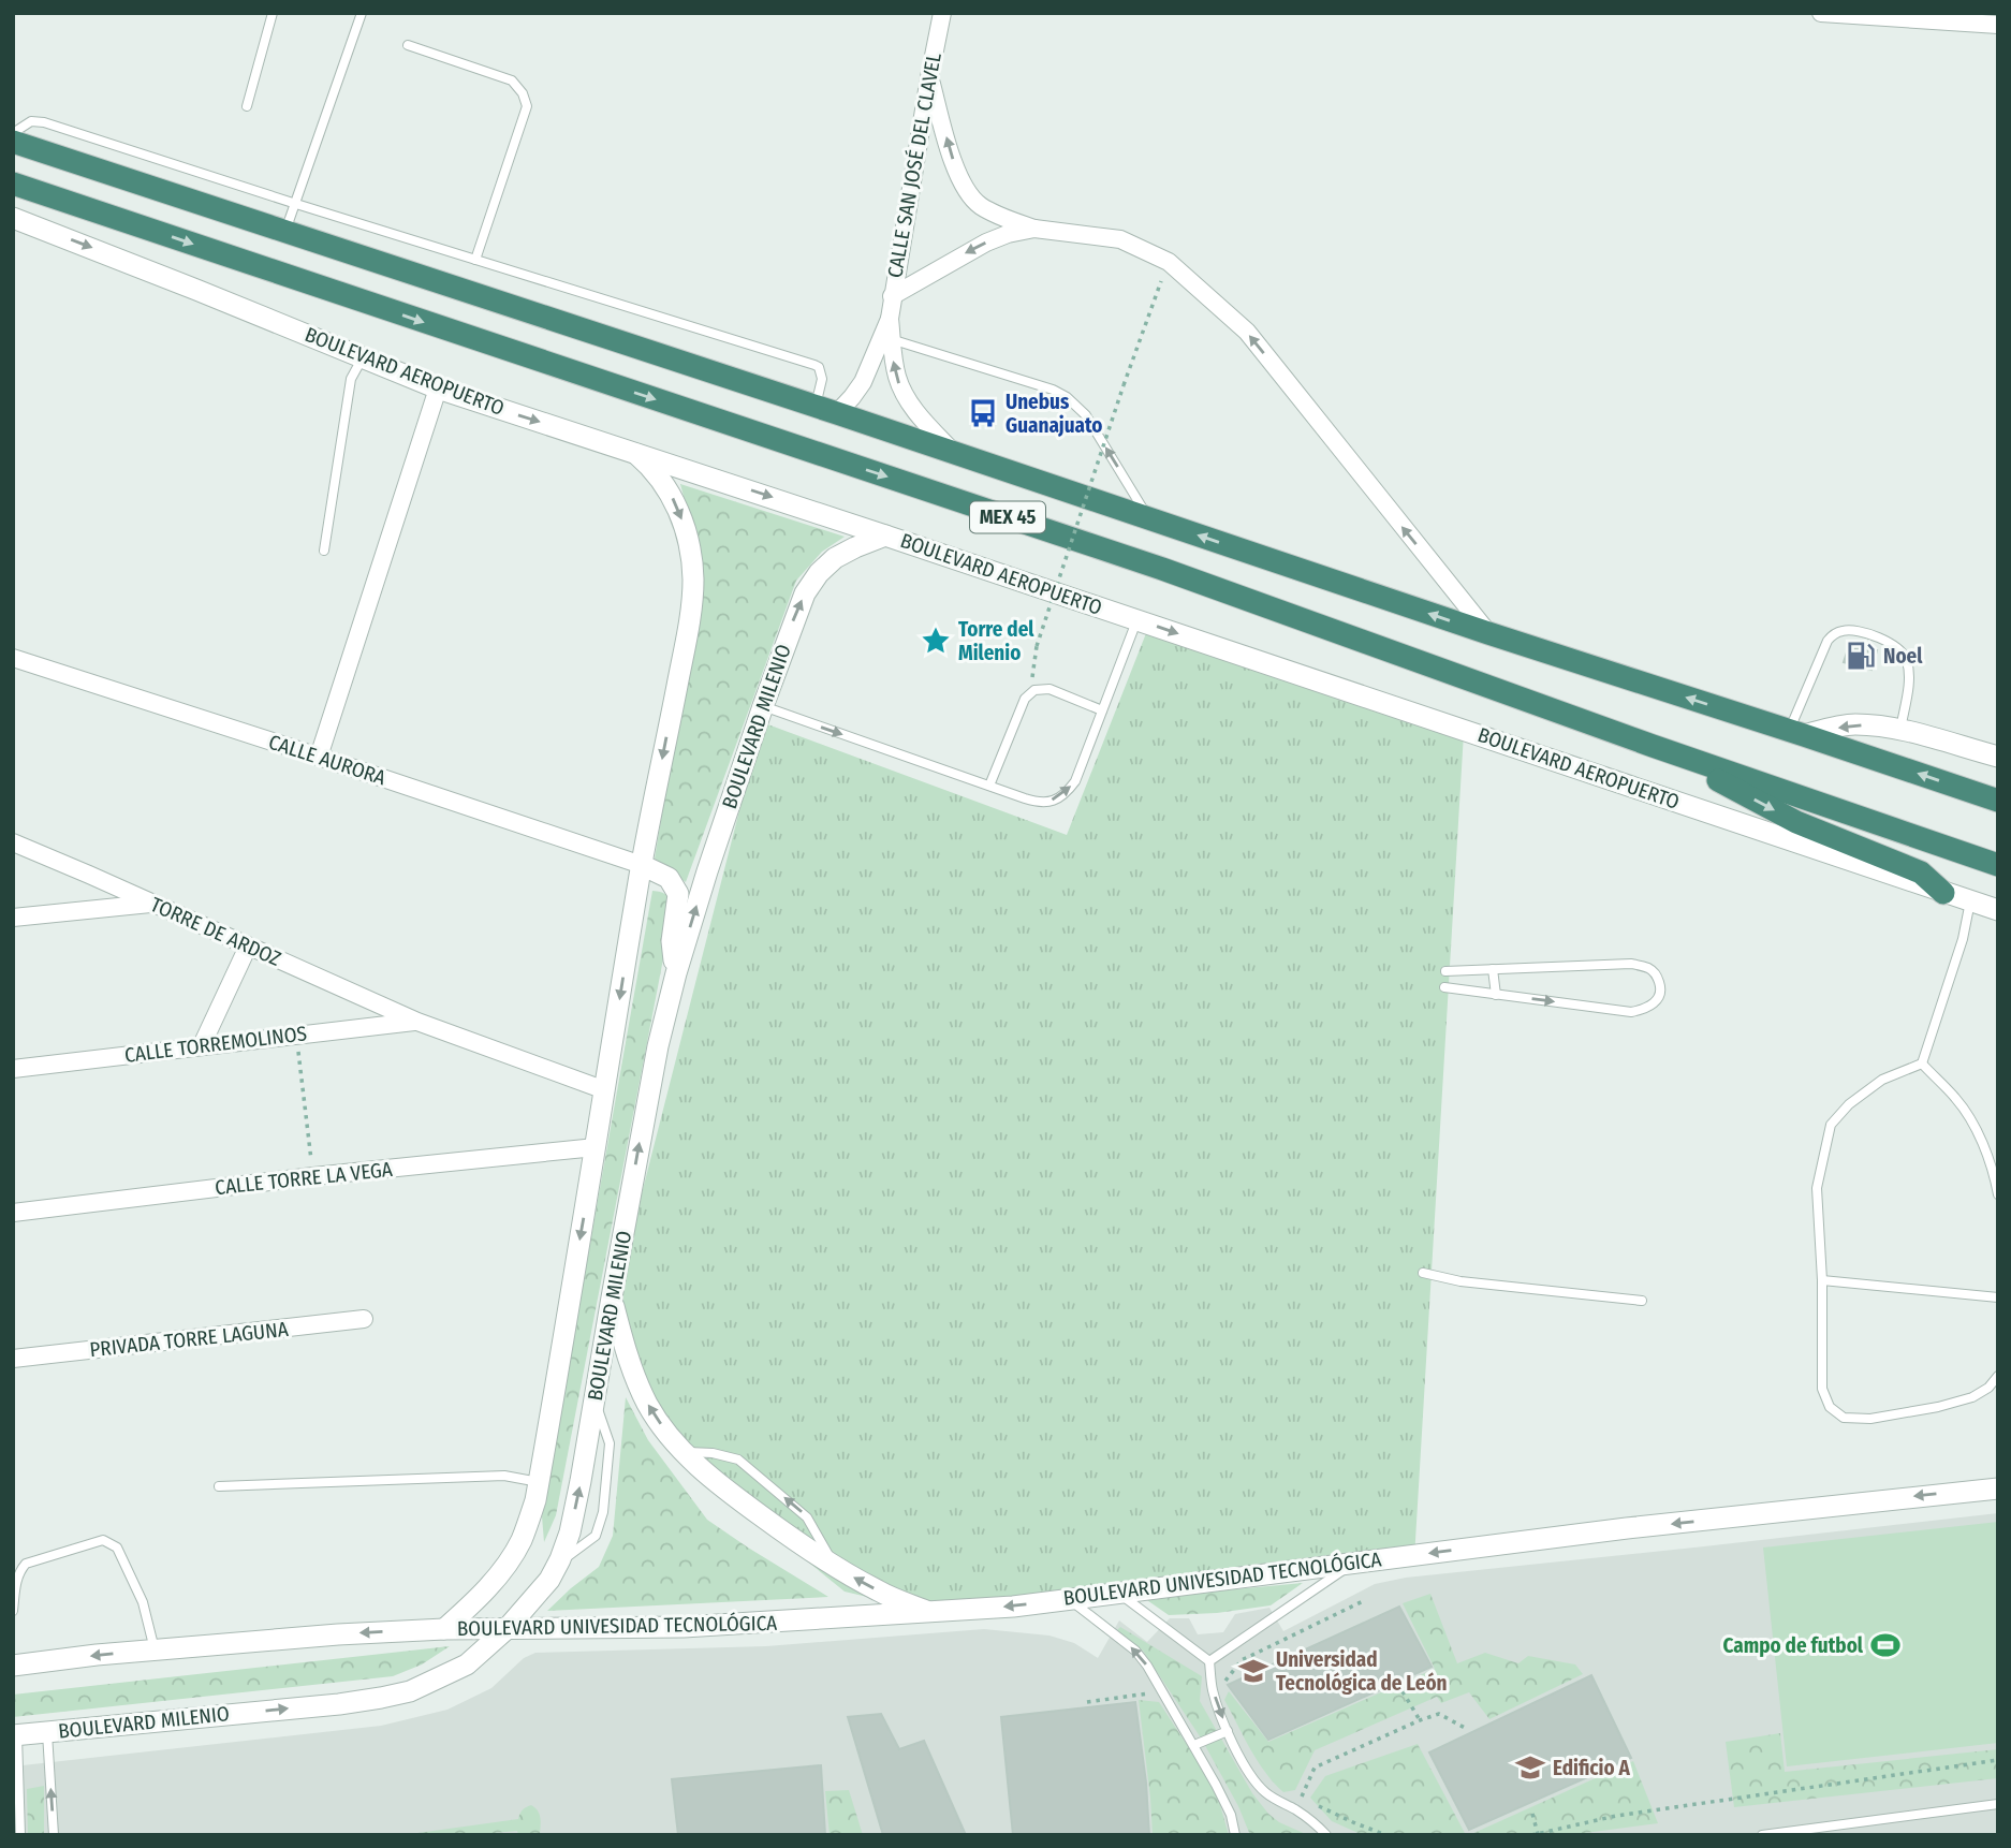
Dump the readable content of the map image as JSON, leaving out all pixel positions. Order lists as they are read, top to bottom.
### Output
{
  "streets": {
    "highway": ["MEX 45"],
    "street": [
      "CALLE SAN JOSÉ DEL CLAVEL",
      "BOULEVARD AEROPUERTO",
      "BOULEVARD MILENIO",
      "CALLE AURORA",
      "TORRE DE ARDOZ",
      "CALLE TORREMOLINOS",
      "CALLE TORRE LA VEGA",
      "PRIVADA TORRE LAGUNA",
      "BOULEVARD UNIVESIDAD TECNOLÓGICA"
    ]
  },
  "crossings": [
    ["CALLE SAN JOSÉ DEL CLAVEL", "MEX 45"],
    ["BOULEVARD AEROPUERTO", "BOULEVARD MILENIO"],
    ["BOULEVARD MILENIO", "CALLE AURORA"],
    ["BOULEVARD MILENIO", "TORRE DE ARDOZ"],
    ["BOULEVARD MILENIO", "CALLE TORRE LA VEGA"],
    ["BOULEVARD MILENIO", "BOULEVARD UNIVESIDAD TECNOLÓGICA"],
    ["TORRE DE ARDOZ", "CALLE TORREMOLINOS"]
  ],
  "one_way": ["BOULEVARD AEROPUERTO", "BOULEVARD UNIVESIDAD TECNOLÓGICA"],
  "places": {
    "bus stop": ["Unebus Guanajuato"],
    "place": ["Torre del Milenio"],
    "fuel station": ["Noel"],
    "sports": ["Campo de futbol"],
    "school or university": ["Universidad Tecnológica de León", "Edificio A"]
  }
}
